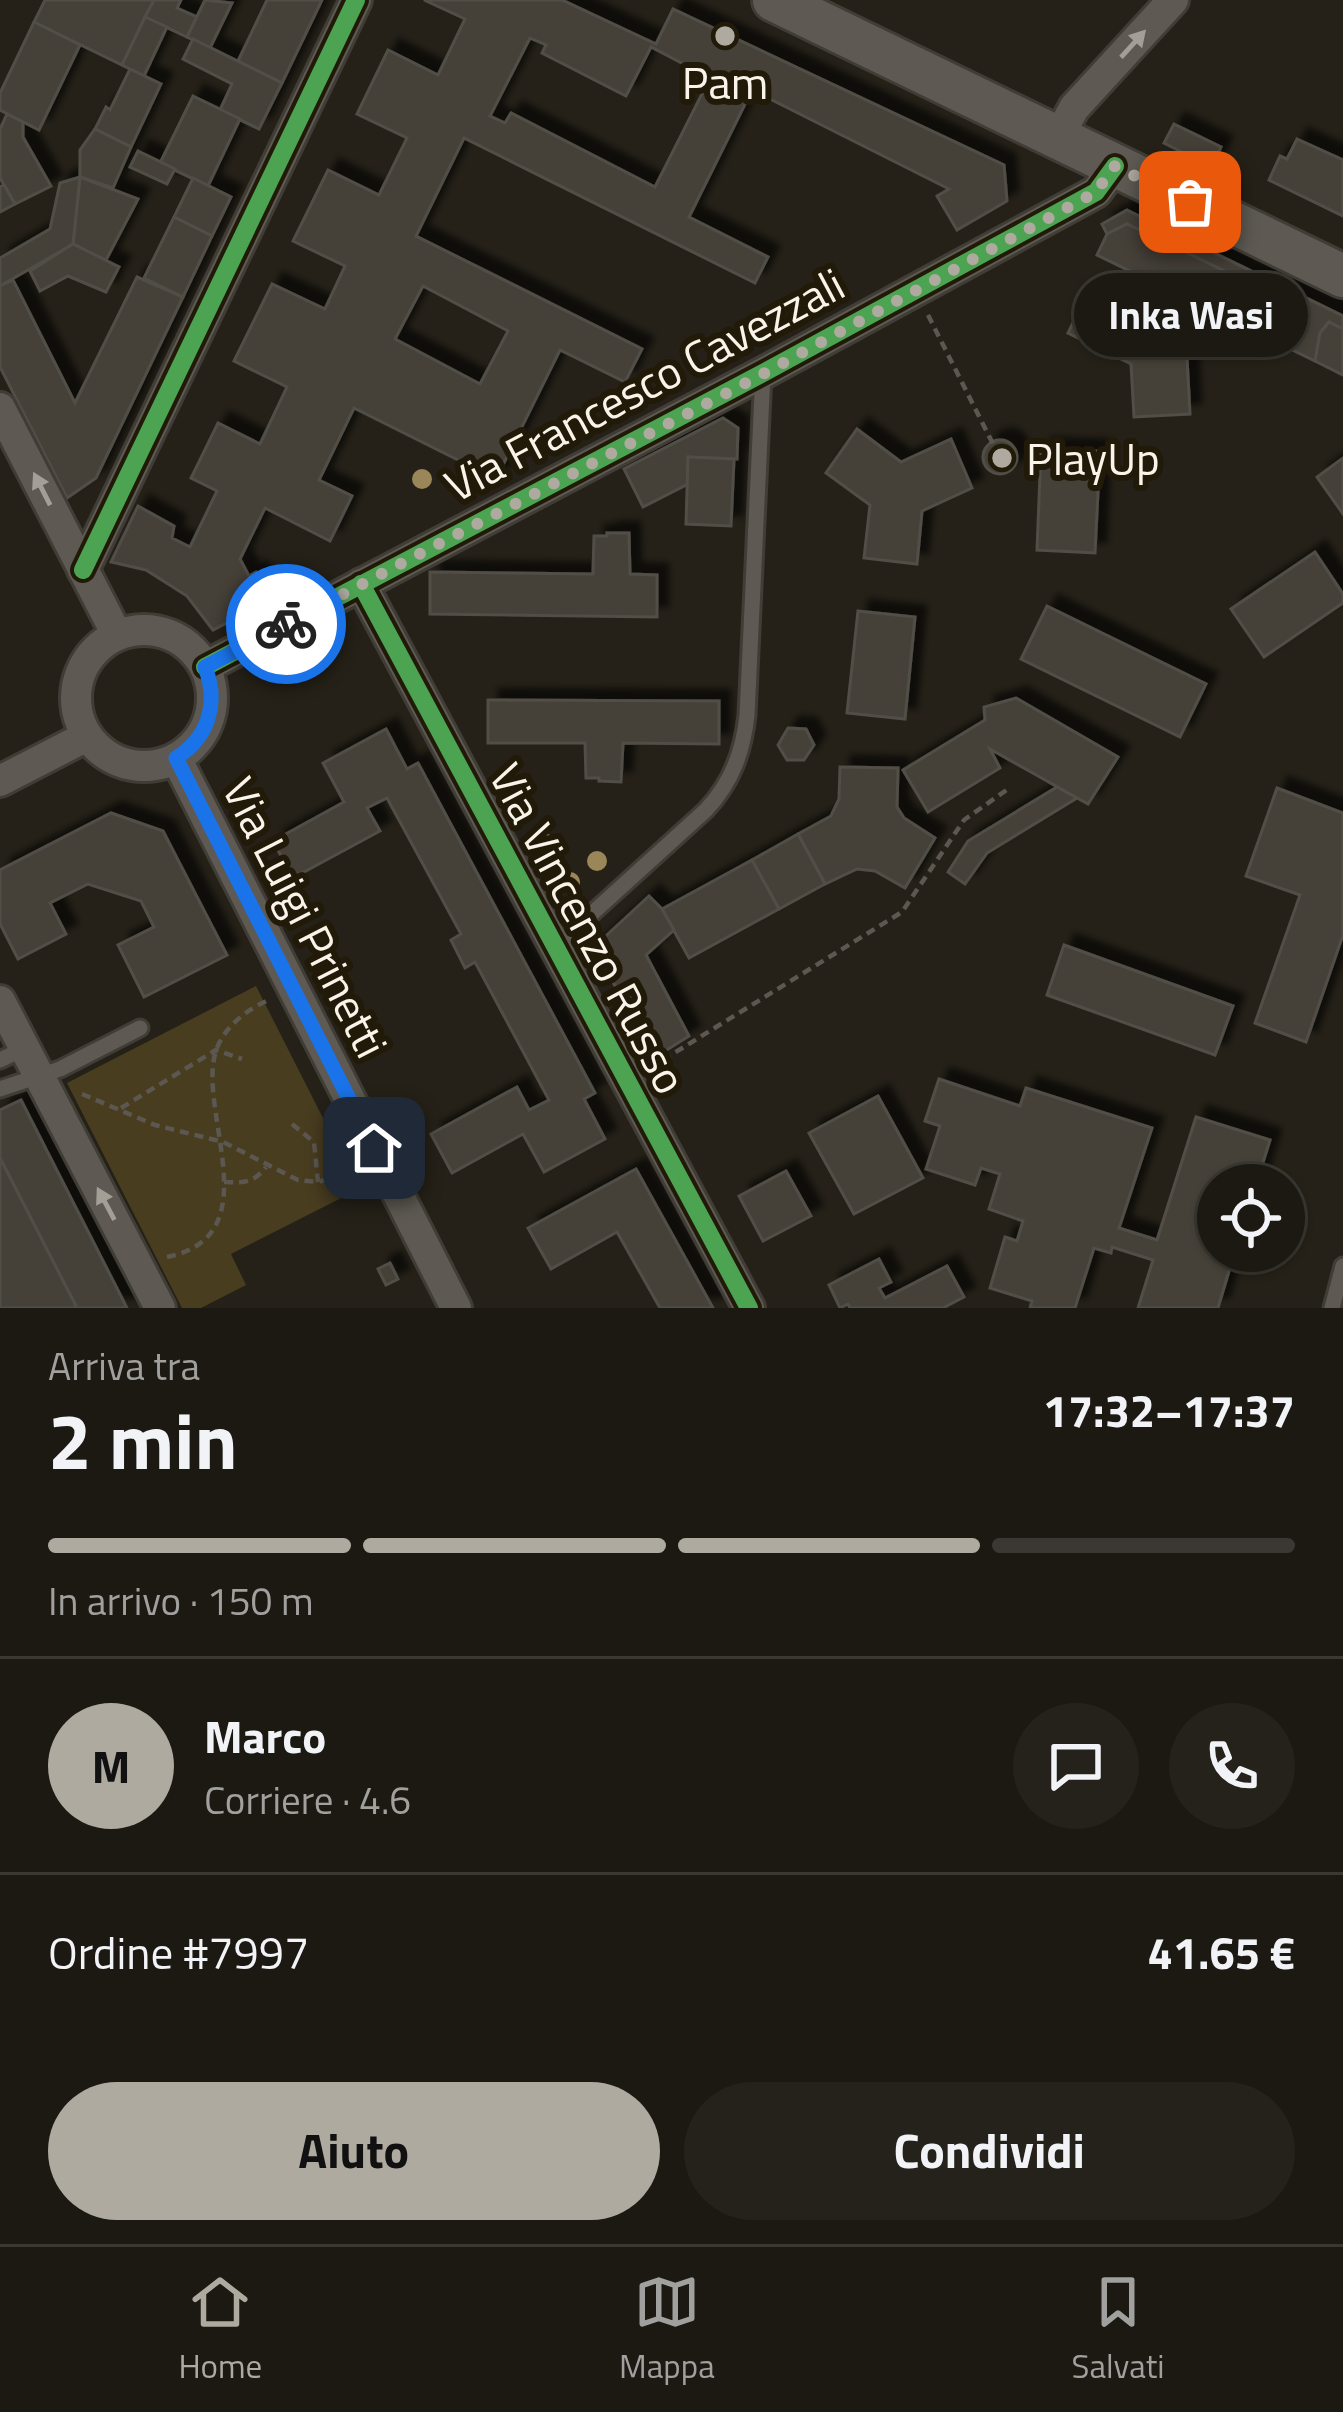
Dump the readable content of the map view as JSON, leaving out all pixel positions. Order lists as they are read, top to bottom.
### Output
{
  "streets": {
    "street": ["Via Francesco Cavezzali", "Via Luigi Prinetti", "Via Vincenzo Russo"]
  },
  "crossings": [
    ["Via Francesco Cavezzali", "Via Luigi Prinetti"],
    ["Via Francesco Cavezzali", "Via Vincenzo Russo"]
  ],
  "places": ["Pam", "Inka Wasi", "PlayUp"],
  "page": {
    "bubble": "Inka Wasi",
    "heading": ["2 min", "Arriva tra", "17:32–17:37"],
    "panel": [
      "Marco",
      "Corriere · 4.6",
      "Ordine #7997",
      "41.65 €"
    ],
    "bar": "In arrivo · 150 m",
    "round": "M",
    "buttons": ["Aiuto", "Condividi"],
    "tabs": ["Home", "Mappa", "Salvati"]
  }
}
